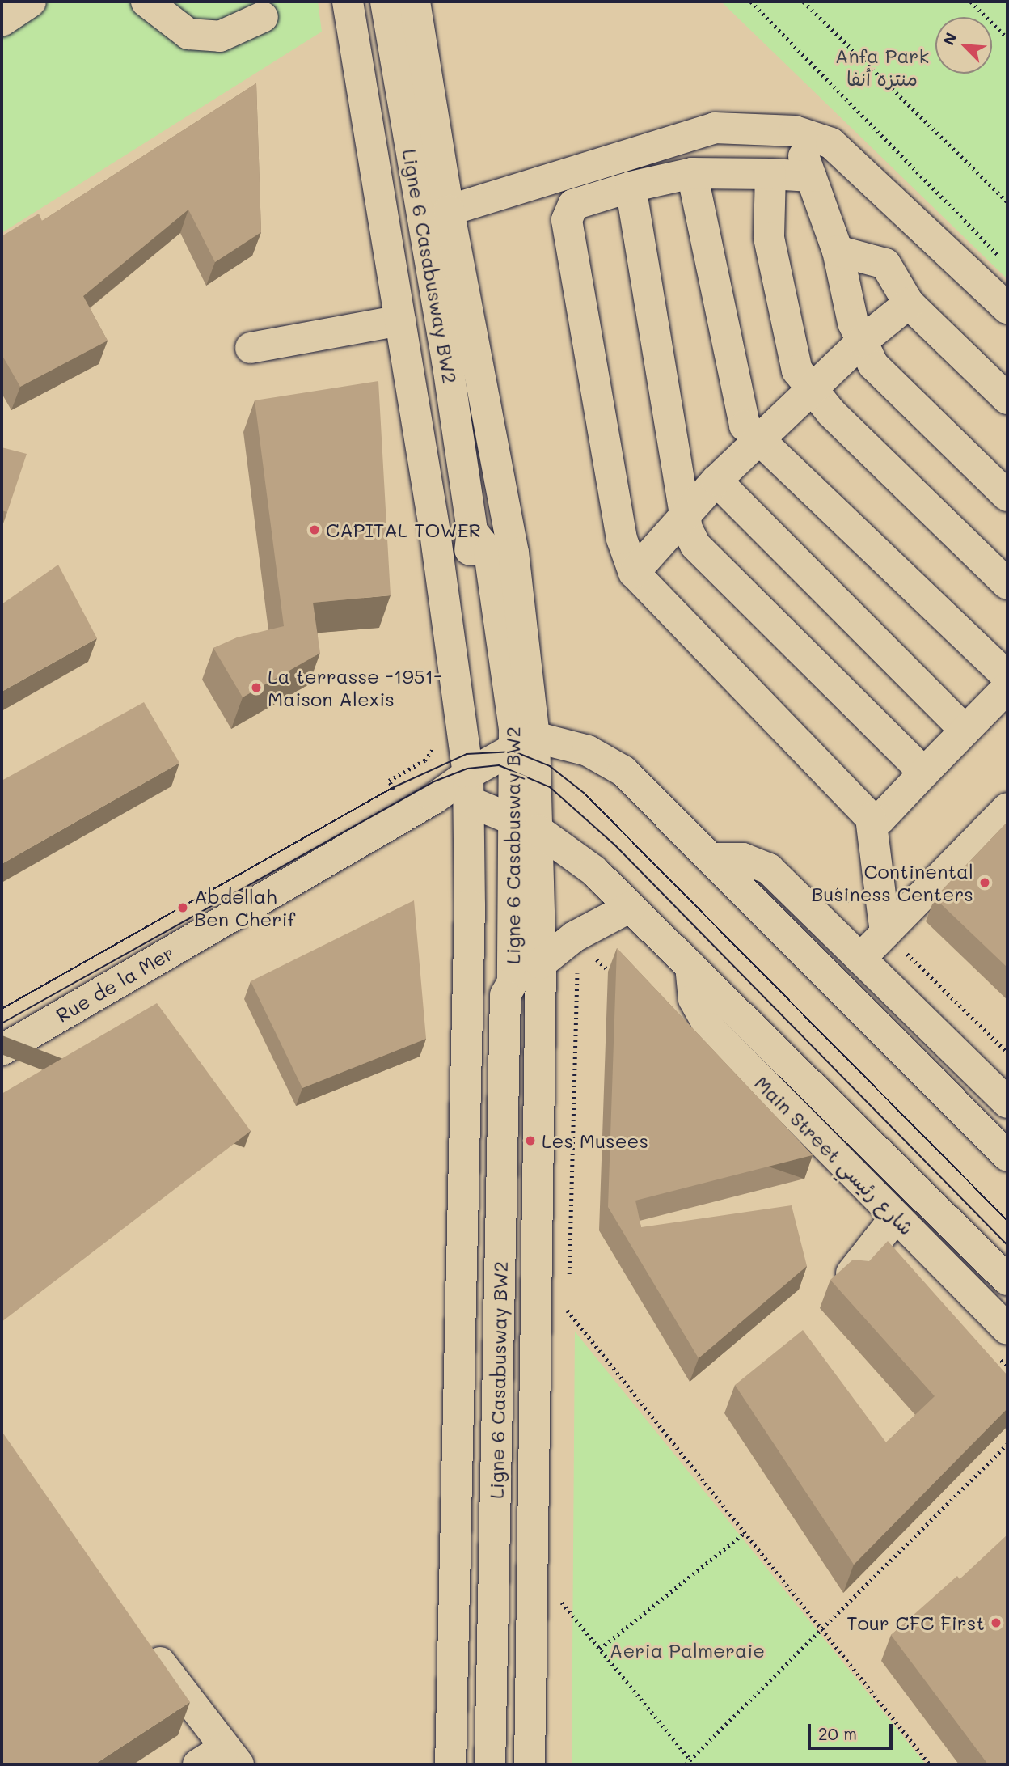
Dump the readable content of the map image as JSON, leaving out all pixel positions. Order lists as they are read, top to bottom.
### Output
{
  "streets": {
    "main road": ["Ligne 6 Casabusway BW2", "Rue de la Mer", "Main Street شارع رئيسي"]
  },
  "crossings": [
    ["Ligne 6 Casabusway BW2", "Main Street شارع رئيسي"],
    ["Rue de la Mer", "Main Street شارع رئيسي"]
  ],
  "parks": ["Anfa Park منتزه أنفا", "Aeria Palmeraie"],
  "places": [
    "CAPITAL TOWER",
    "La terrasse -1951- Maison Alexis",
    "Continental Business Centers",
    "Abdellah Ben Cherif",
    "Les Musees",
    "Tour CFC First"
  ],
  "scale_bar": "20 m",
  "north": "top left"
}
